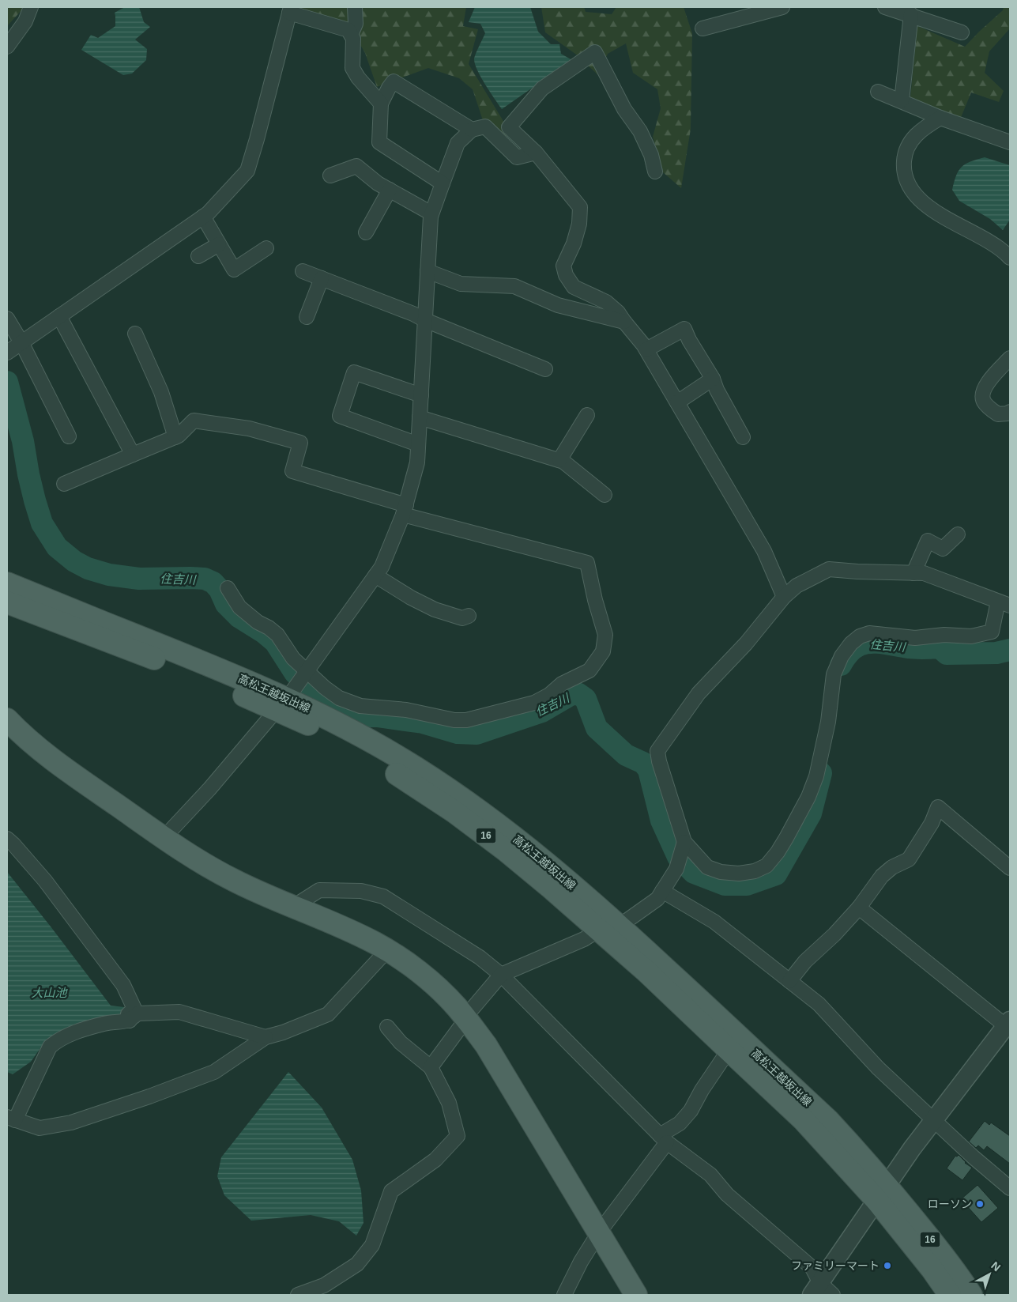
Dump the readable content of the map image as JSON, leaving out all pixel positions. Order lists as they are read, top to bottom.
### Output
{
  "streets": {
    "main road": ["高松王越坂出線", "16"]
  },
  "water": ["住吉川", "大山池"],
  "places": ["ローソン", "ファミリーマート"],
  "north": "top right"
}
